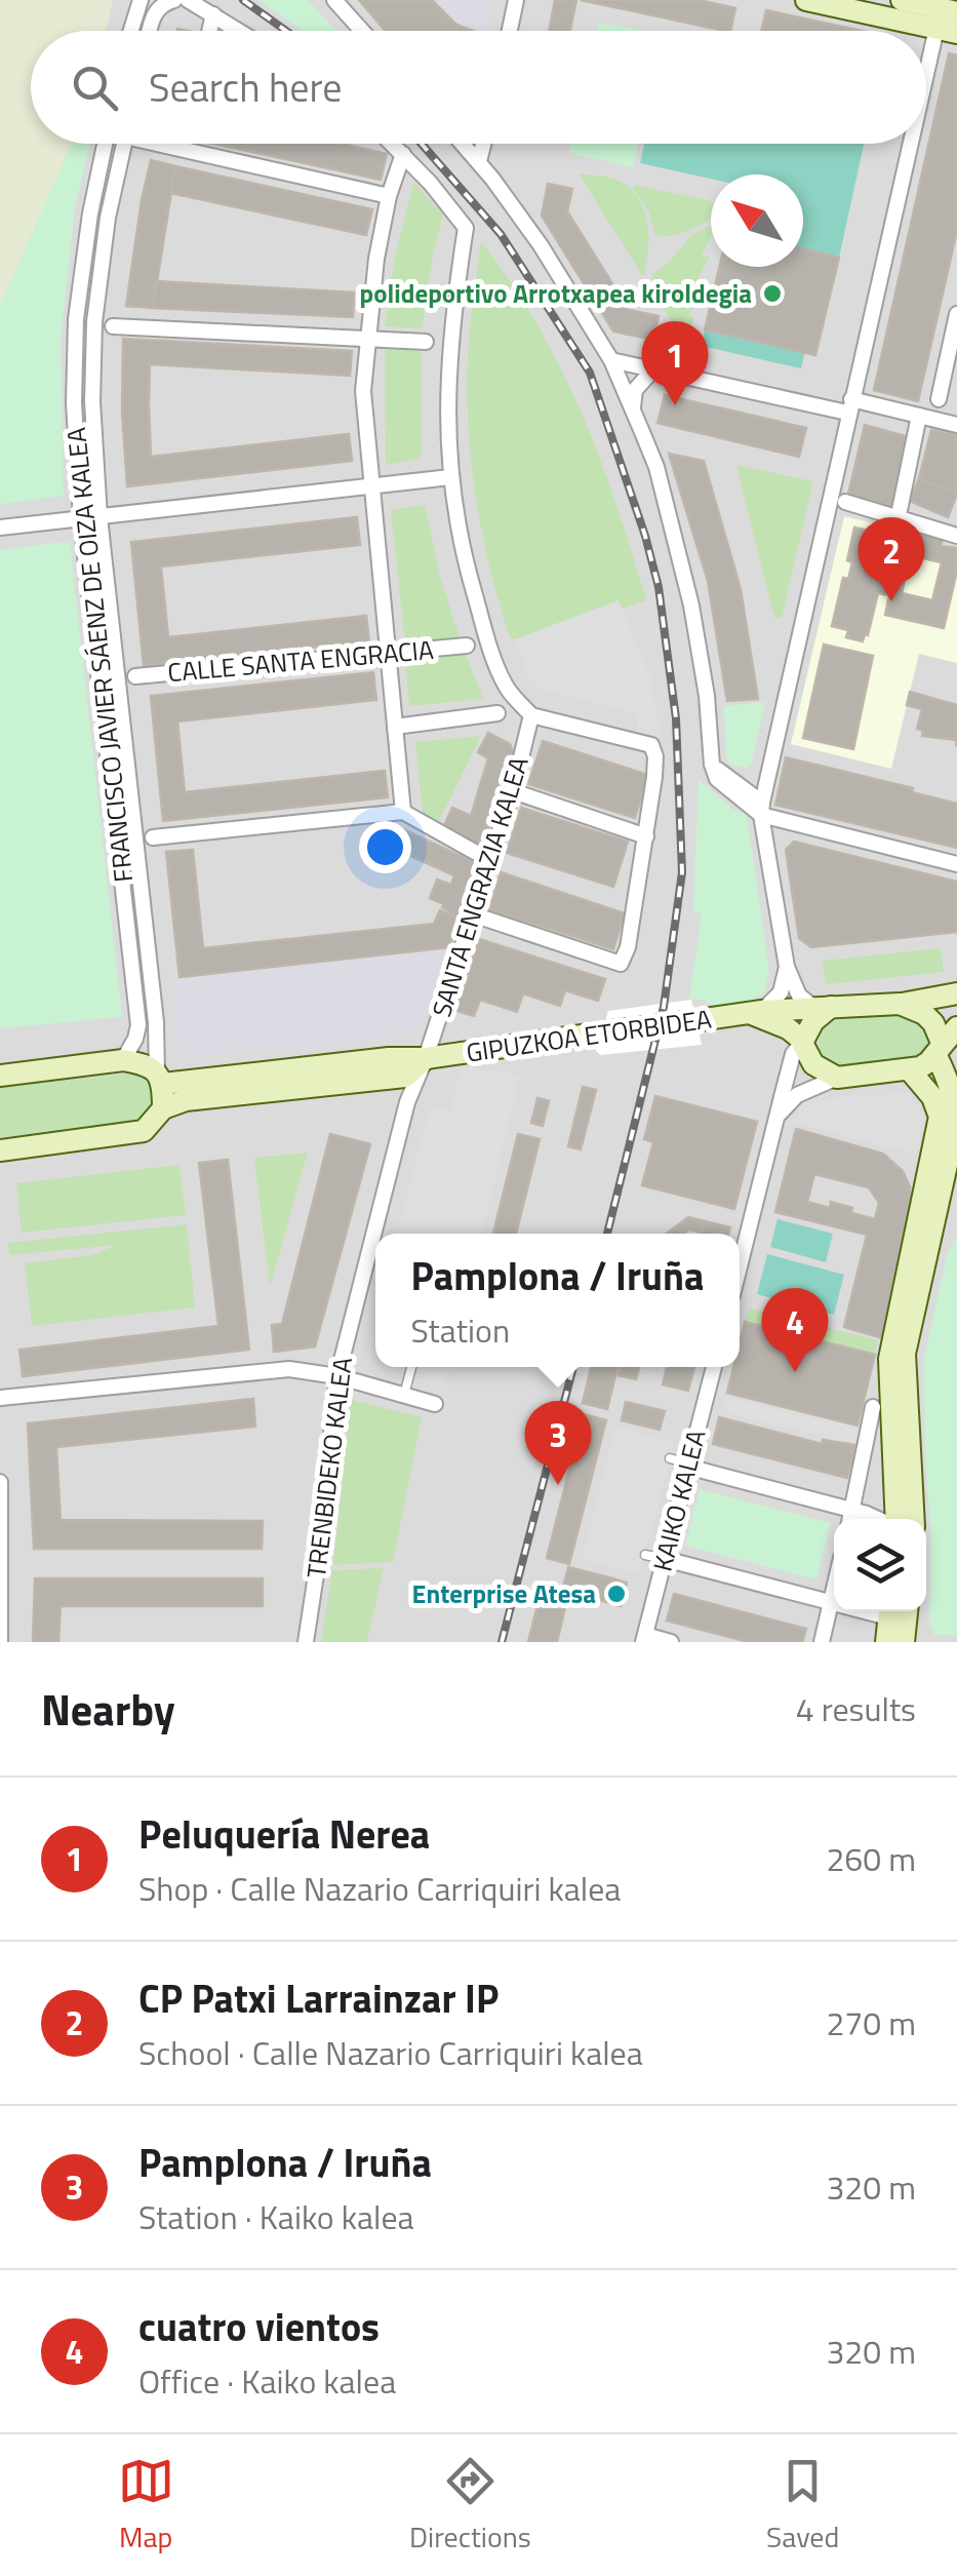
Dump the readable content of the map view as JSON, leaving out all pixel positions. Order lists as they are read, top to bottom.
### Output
{
  "streets": {
    "main road": ["GIPUZKOA ETORBIDEA"],
    "street": [
      "FRANCISCO JAVIER SÁENZ DE OIZA KALEA",
      "CALLE SANTA ENGRACIA",
      "SANTA ENGRAZIA KALEA",
      "TRENBIDEKO KALEA",
      "KAIKO KALEA"
    ]
  },
  "crossings": [
    ["FRANCISCO JAVIER SÁENZ DE OIZA KALEA", "GIPUZKOA ETORBIDEA"],
    ["SANTA ENGRAZIA KALEA", "GIPUZKOA ETORBIDEA"],
    ["SANTA ENGRAZIA KALEA", "TRENBIDEKO KALEA"],
    ["GIPUZKOA ETORBIDEA", "TRENBIDEKO KALEA"]
  ],
  "places": ["polideportivo Arrotxapea kiroldegia", "Enterprise Atesa"],
  "north": "top left",
  "page": {
    "search": "Search here",
    "pins": [
      "1",
      "2",
      "4",
      "3"
    ],
    "popup": ["Pamplona / Iruña", "Station"],
    "heading": ["Nearby", "4 results"],
    "list": [
      {
        "mark": "1",
        "name": "Peluquería Nerea",
        "note": "Shop · Calle Nazario Carriquiri kalea",
        "value": "260 m"
      },
      {
        "mark": "2",
        "name": "CP Patxi Larrainzar IP",
        "note": "School · Calle Nazario Carriquiri kalea",
        "value": "270 m"
      },
      {
        "mark": "3",
        "name": "Pamplona / Iruña",
        "note": "Station · Kaiko kalea",
        "value": "320 m"
      },
      {
        "mark": "4",
        "name": "cuatro vientos",
        "note": "Office · Kaiko kalea",
        "value": "320 m"
      }
    ],
    "nav": ["Map", "Directions", "Saved"]
  }
}
